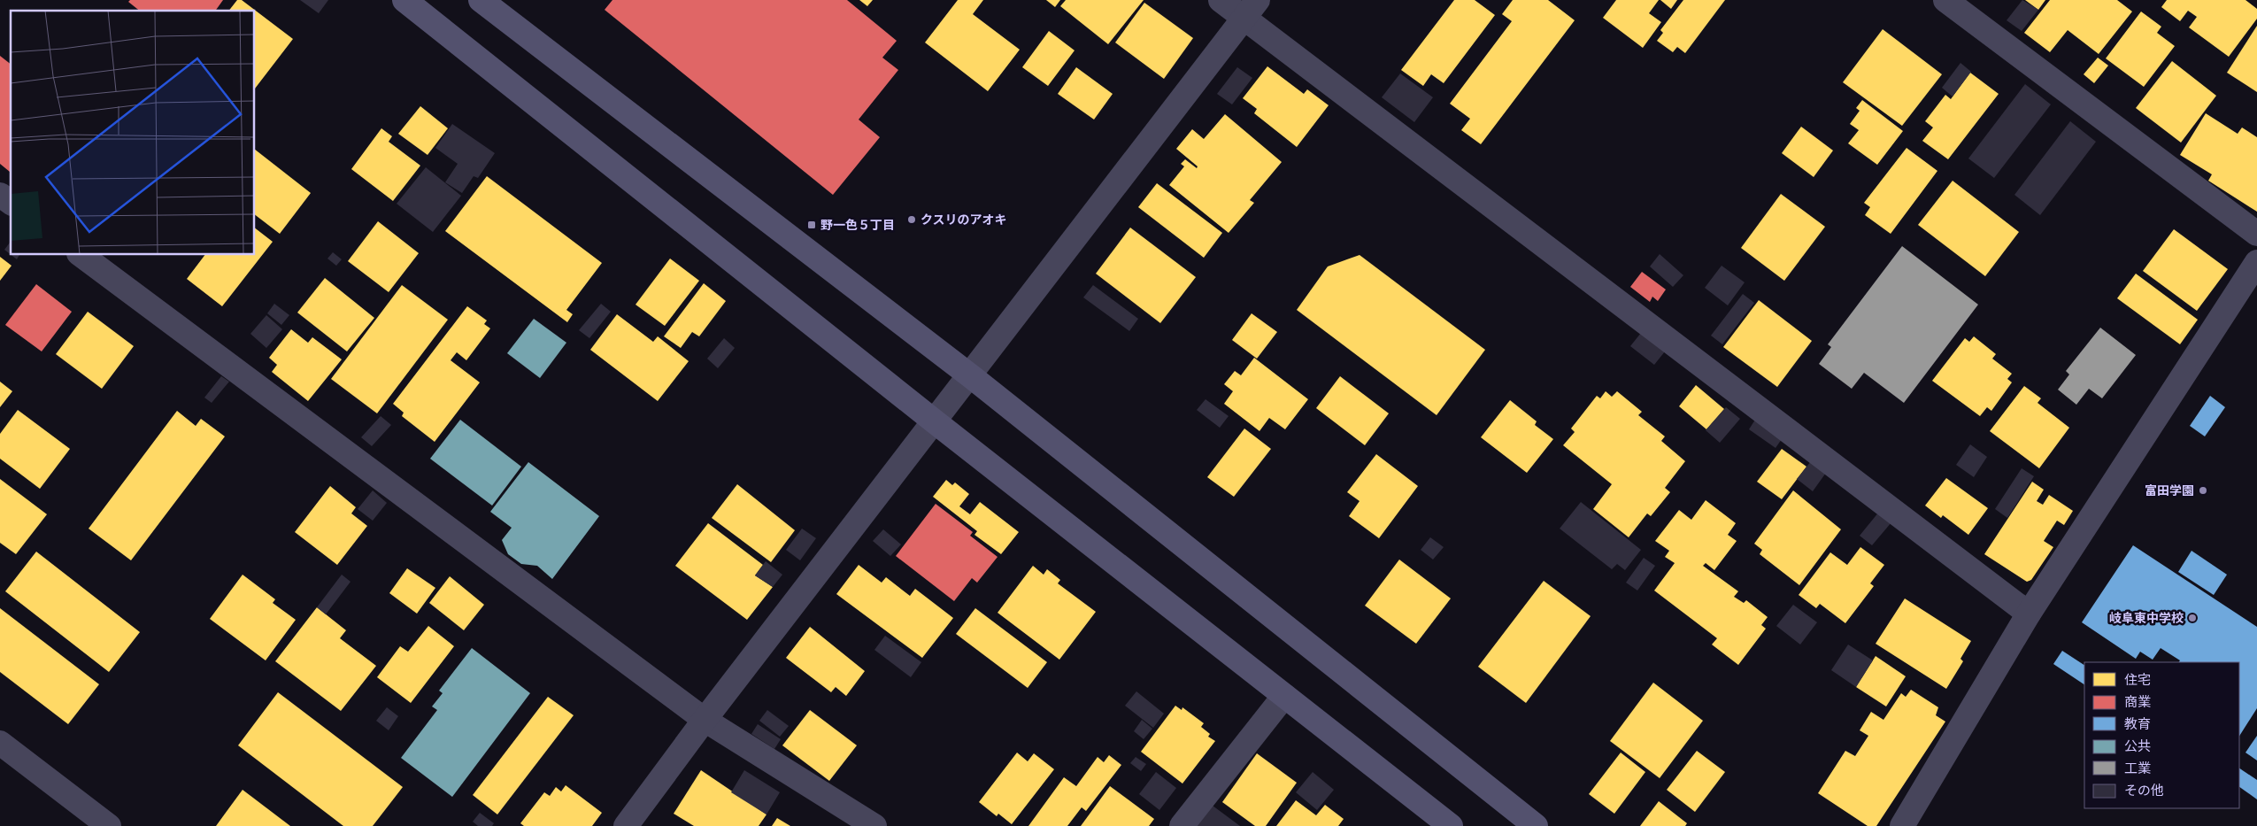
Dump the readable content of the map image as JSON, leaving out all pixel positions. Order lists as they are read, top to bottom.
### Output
{
  "places": {
    "other": ["クスリのアオキ", "富田学園", "岐阜東中学校"],
    "transit": ["野一色５丁目"]
  },
  "legend": [
    "住宅",
    "商業",
    "教育",
    "公共",
    "工業",
    "その他"
  ]
}
